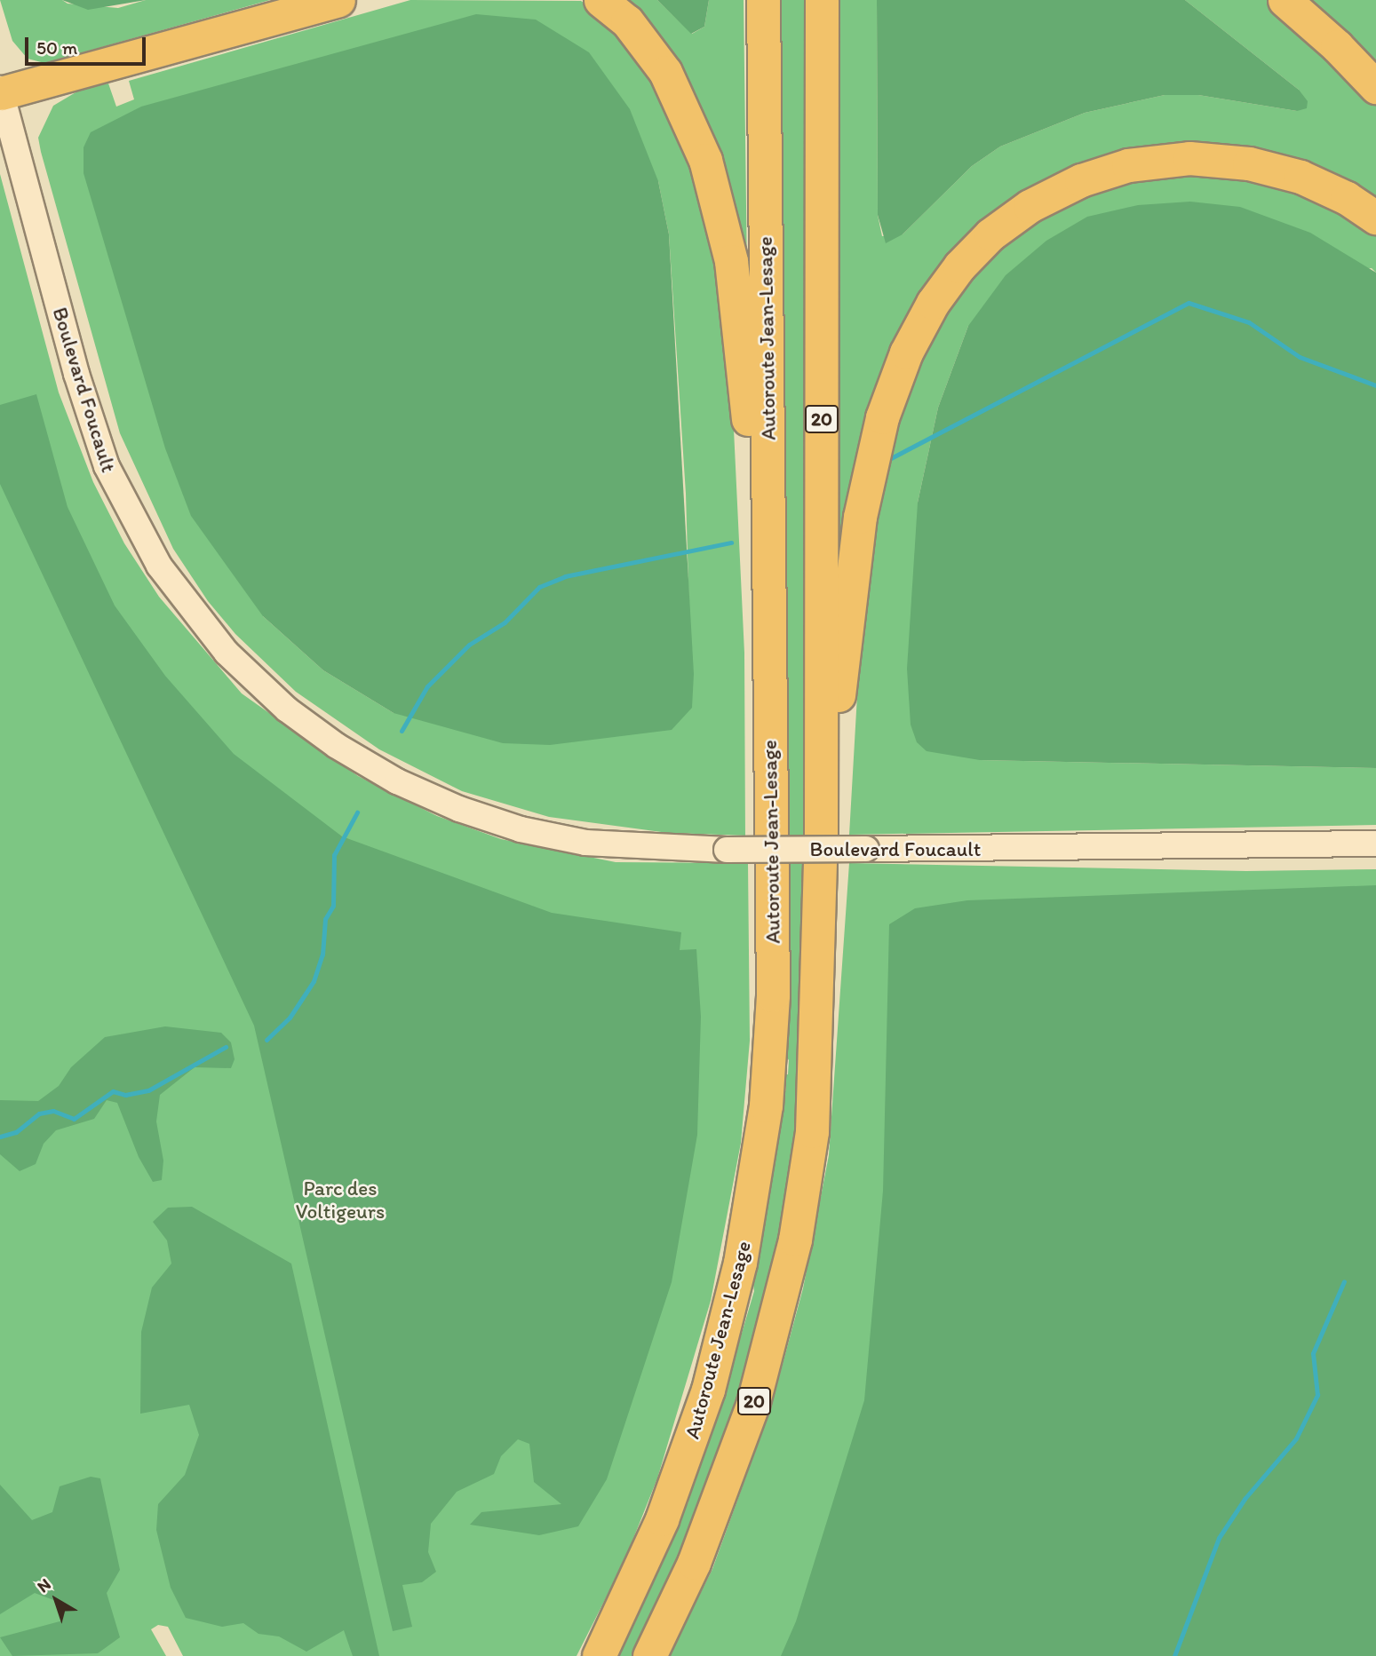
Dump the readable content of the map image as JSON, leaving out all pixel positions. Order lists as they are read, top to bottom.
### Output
{
  "streets": {
    "highway": ["Autoroute Jean-Lesage", "20"],
    "street": ["Boulevard Foucault"]
  },
  "parks": ["Parc des Voltigeurs"],
  "scale_bar": "50 m",
  "north": "top left"
}
